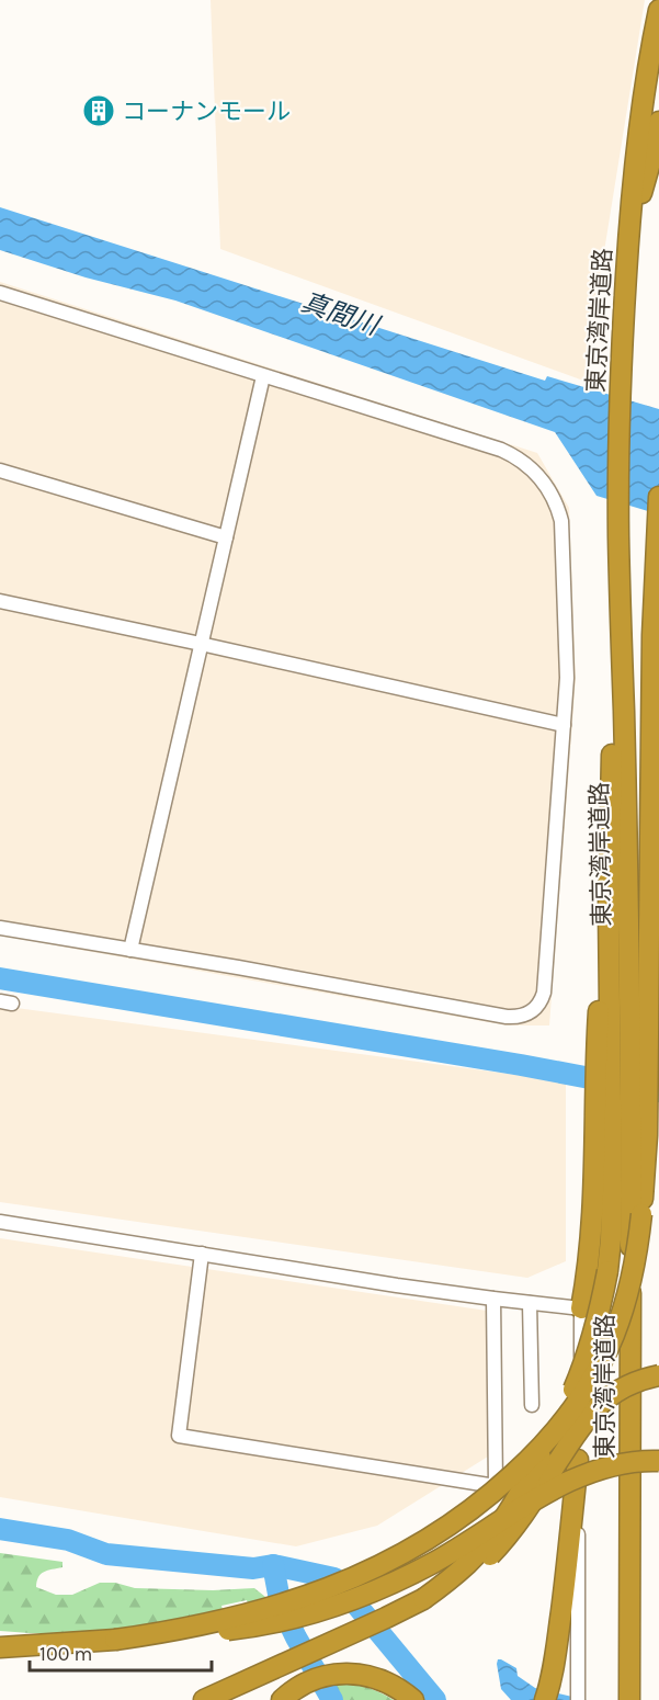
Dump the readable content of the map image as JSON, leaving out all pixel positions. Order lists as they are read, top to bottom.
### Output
{
  "streets": {
    "highway": ["東京湾岸道路"]
  },
  "water": ["真間川"],
  "places": {
    "building": ["コーナンモール"]
  },
  "scale_bar": "100 m"
}
